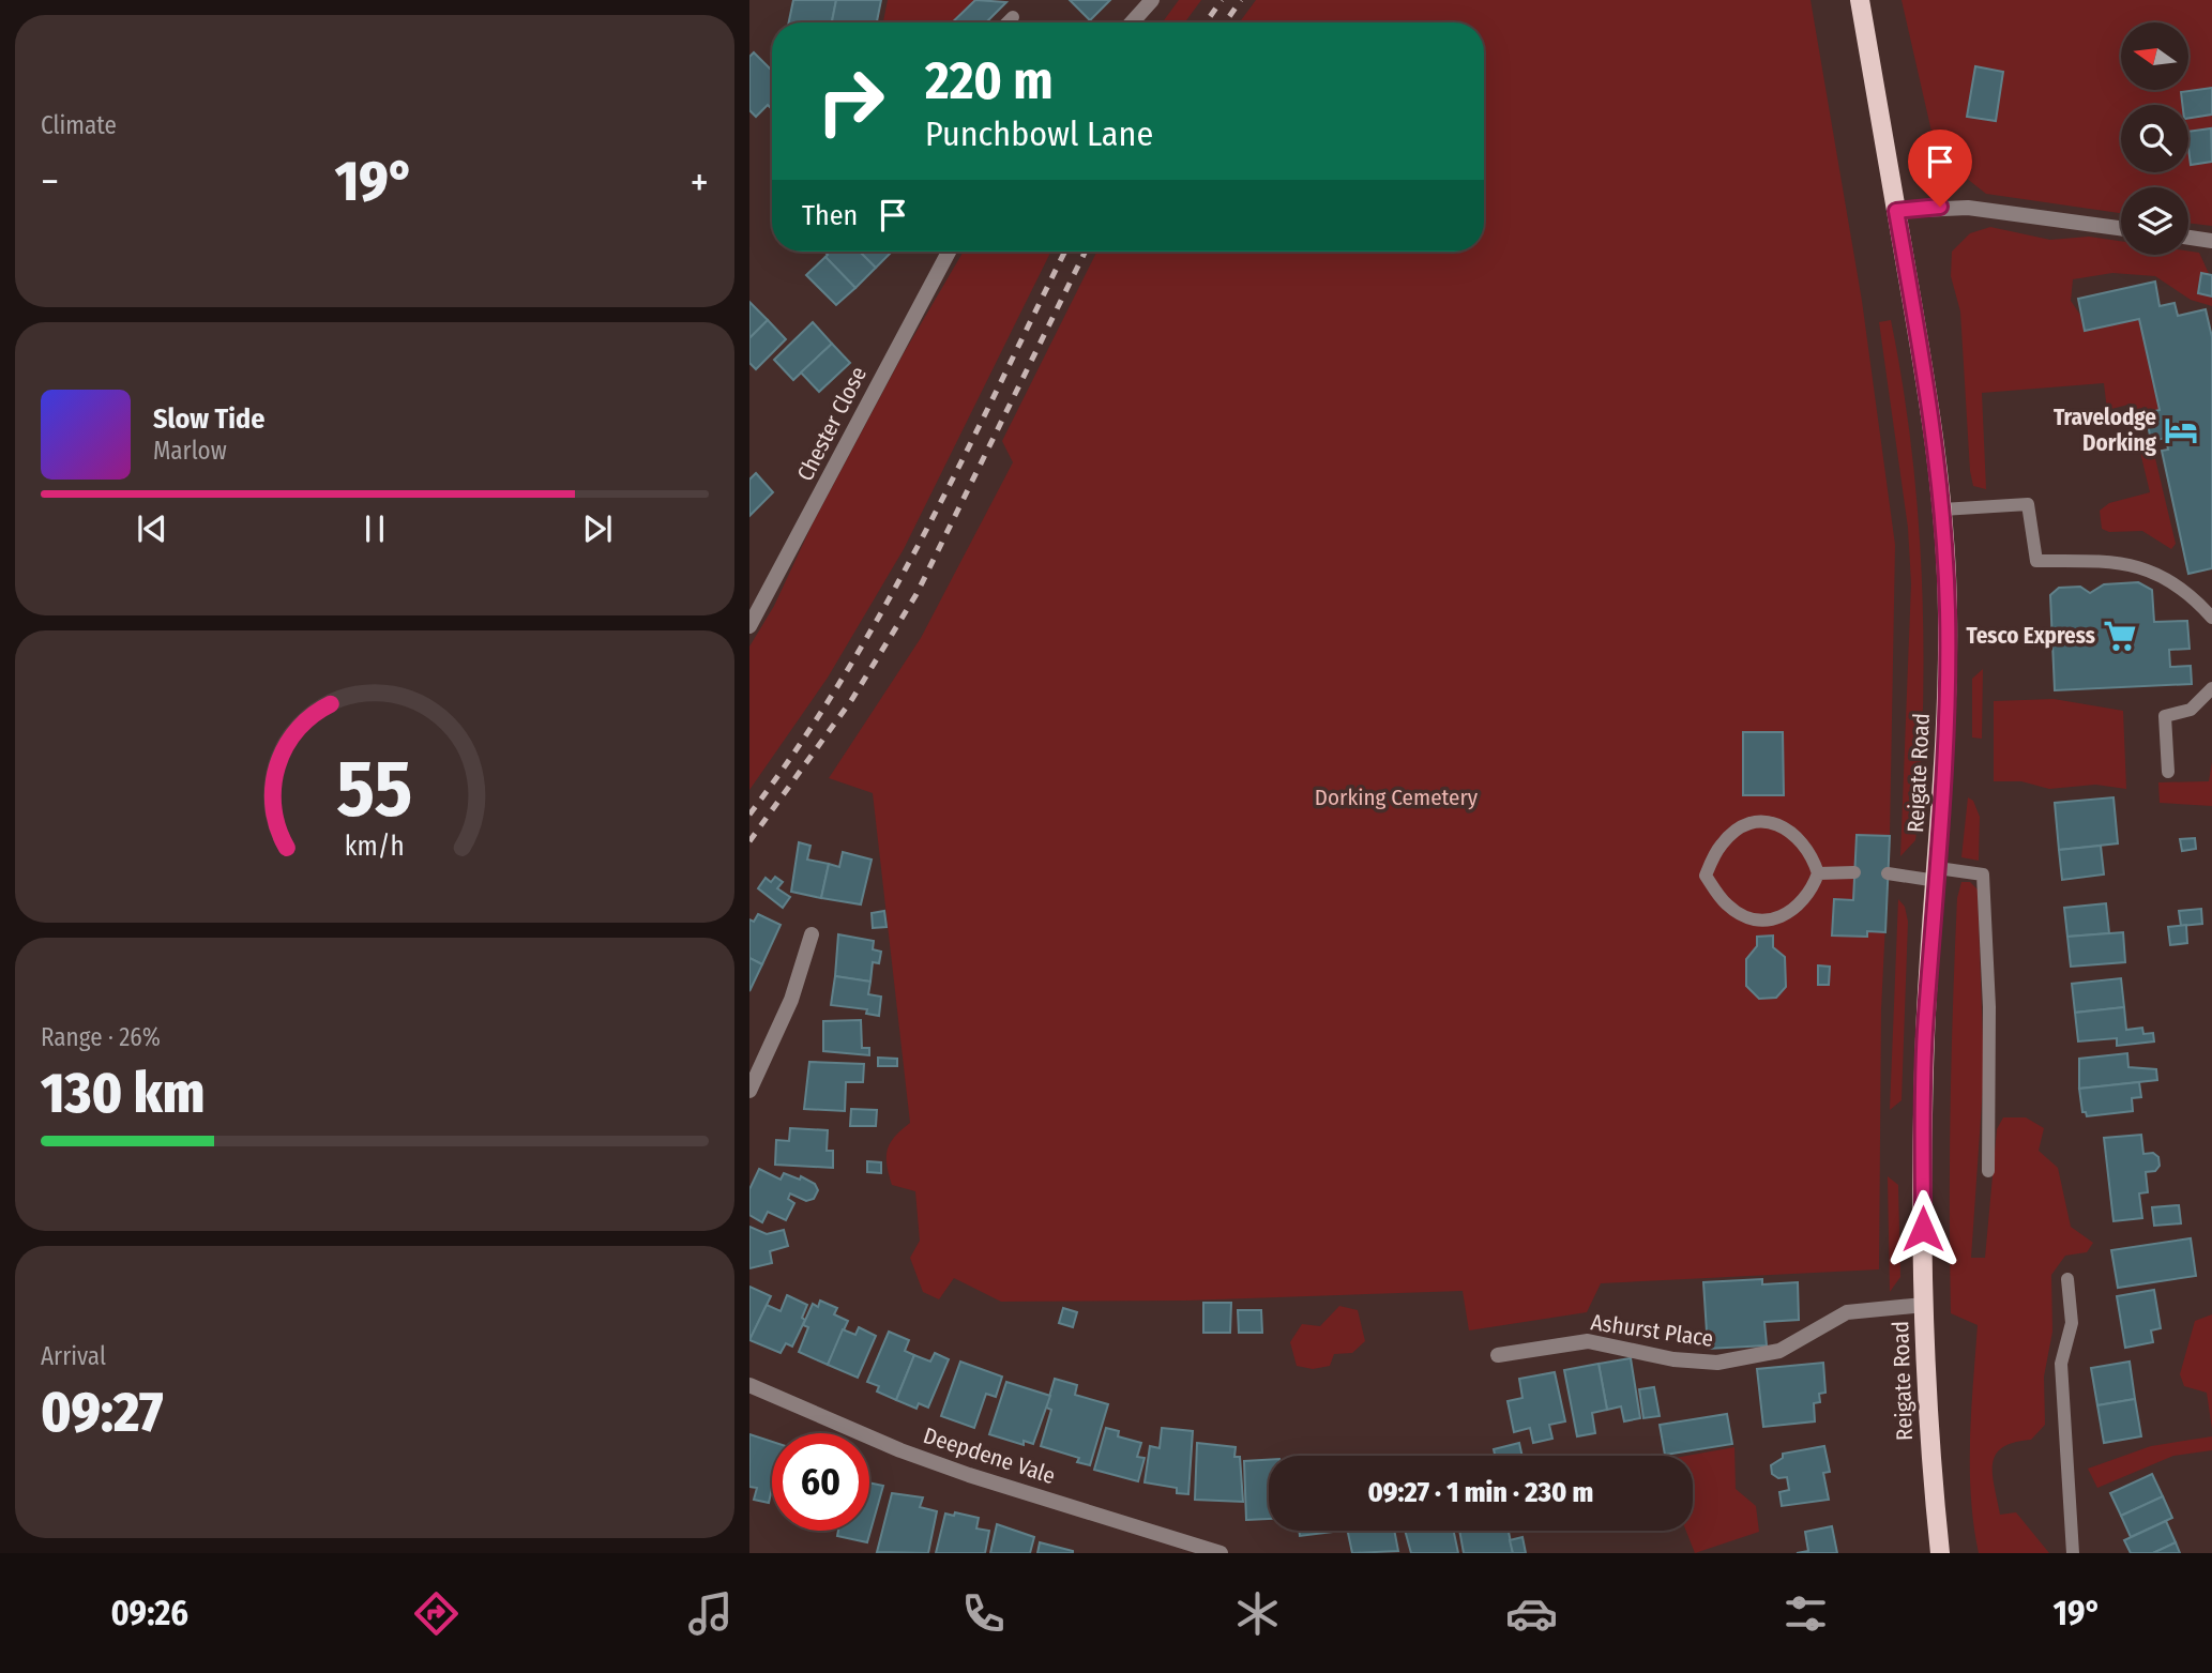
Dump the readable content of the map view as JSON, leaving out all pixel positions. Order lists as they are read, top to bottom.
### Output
{
  "streets": {
    "main road": ["Reigate Road"],
    "street": ["Chester Close", "Ashurst Place", "Deepdene Vale"]
  },
  "crossings": [
    ["Reigate Road", "Ashurst Place"]
  ],
  "parks": ["Dorking Cemetery"],
  "places": {
    "hotel": ["Travelodge Dorking"],
    "supermarket": ["Tesco Express"]
  },
  "north": "left",
  "page": {
    "tile": [
      "Climate",
      ["Range · 26%", "130 km"],
      ["Arrival", "09:27"]
    ],
    "turn": ["220 m", "Punchbowl Lane"],
    "heat": ["−", "19°", "+"],
    "then": "Then",
    "song": ["Slow Tide", "Marlow"],
    "limit": "60",
    "trip": "09:27 · 1 min · 230 m",
    "tabs": ["09:26", "19°"],
    "gauge": ["55", "km/h"]
  }
}
